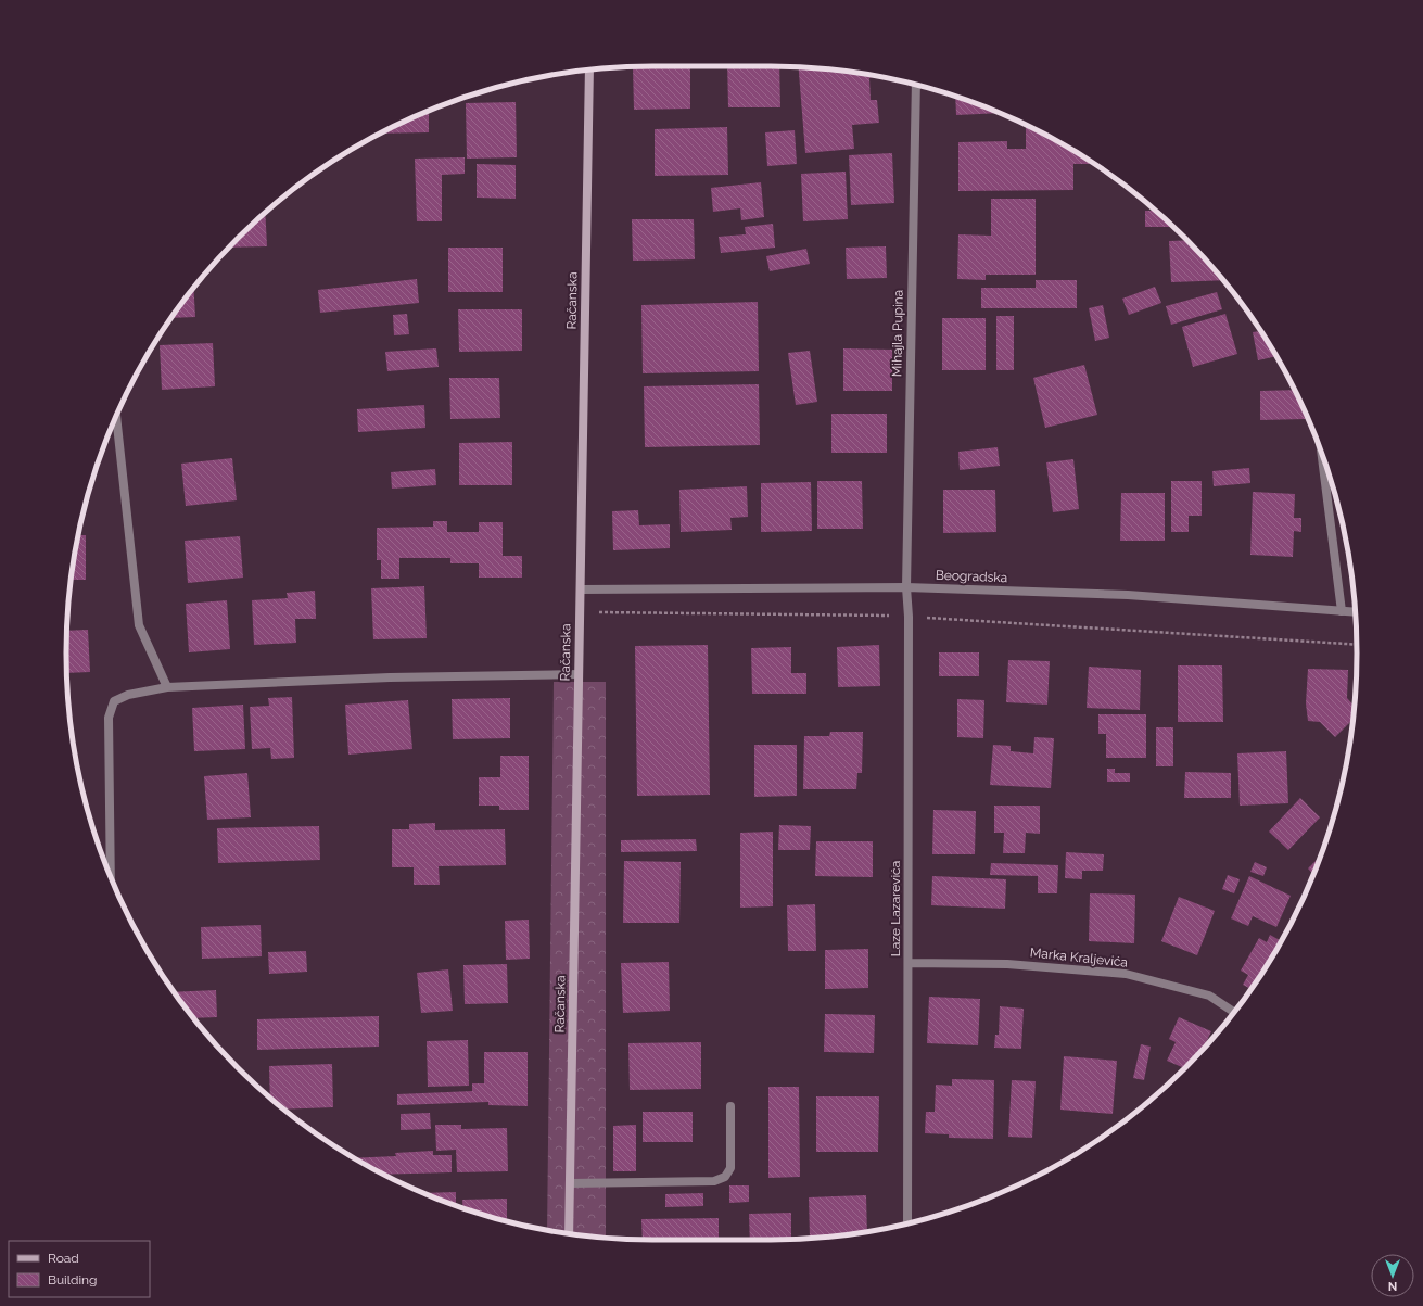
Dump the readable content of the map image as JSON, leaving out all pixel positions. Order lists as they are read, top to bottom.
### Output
{
  "streets": {
    "main road": ["Račanska"],
    "street": [
      "Mihajla Pupina",
      "Beogradska",
      "Laze Lazarevića",
      "Marka Kraljevića"
    ]
  },
  "crossings": [
    ["Račanska", "Beogradska"],
    ["Mihajla Pupina", "Beogradska"],
    ["Mihajla Pupina", "Laze Lazarevića"],
    ["Beogradska", "Laze Lazarevića"],
    ["Laze Lazarevića", "Marka Kraljevića"]
  ],
  "legend": ["Road", "Building"],
  "north": "bottom"
}
